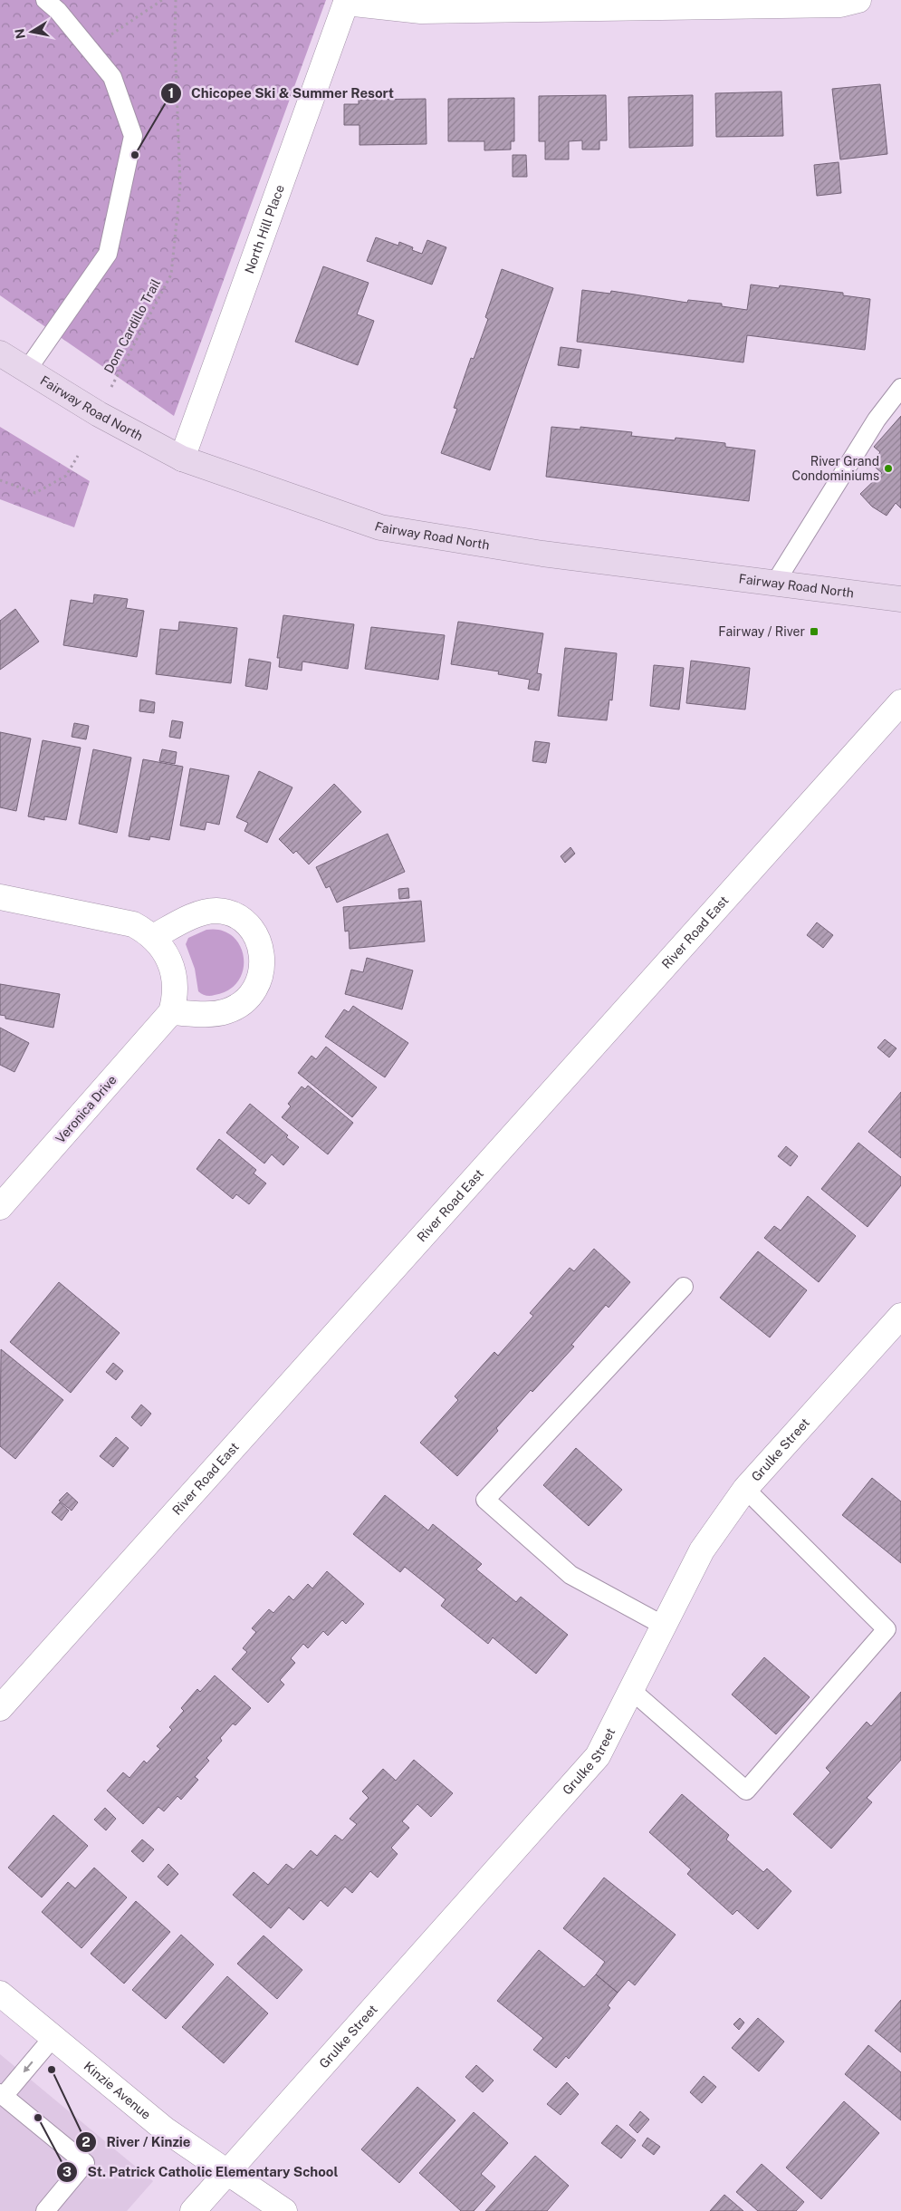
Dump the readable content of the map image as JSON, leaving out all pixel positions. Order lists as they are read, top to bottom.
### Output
{
  "streets": {
    "main road": ["Fairway Road North"],
    "street": [
      "North Hill Place",
      "River Road East",
      "Veronica Drive",
      "Grulke Street",
      "Kinzie Avenue"
    ],
    "path": ["Dom Cardillo Trail"]
  },
  "crossings": [
    ["North Hill Place", "Fairway Road North"],
    ["Grulke Street", "Kinzie Avenue"]
  ],
  "places": {
    "other": [
      "Chicopee Ski & Summer Resort",
      "River Grand Condominiums",
      "River / Kinzie",
      "St. Patrick Catholic Elementary School"
    ],
    "transit": ["Fairway / River"]
  },
  "north": "left"
}
